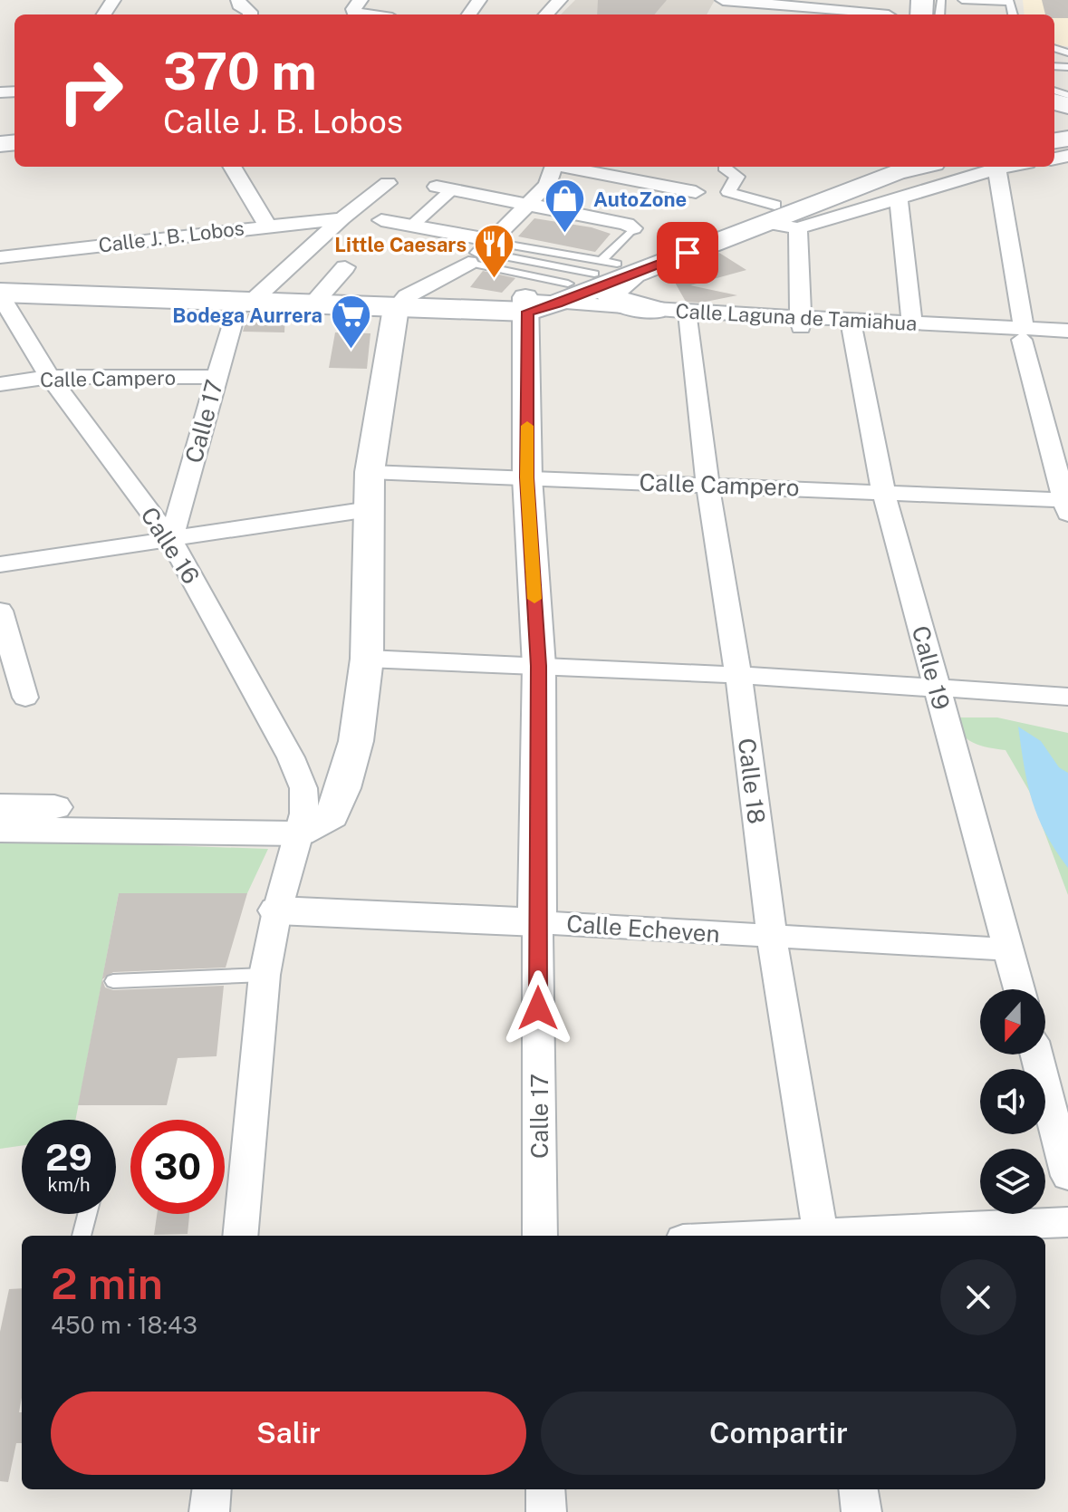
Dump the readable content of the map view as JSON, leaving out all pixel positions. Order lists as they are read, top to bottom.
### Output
{
  "streets": {
    "street": [
      "Calle J. B. Lobos",
      "Calle Laguna de Tamiahua",
      "Calle Campero",
      "Calle 17",
      "Calle 16",
      "Calle 19",
      "Calle 18",
      "Calle Echeven"
    ]
  },
  "crossings": [
    ["Calle Laguna de Tamiahua", "Calle 17"],
    ["Calle Laguna de Tamiahua", "Calle 19"],
    ["Calle Laguna de Tamiahua", "Calle 18"],
    ["Calle Campero", "Calle 17"],
    ["Calle Campero", "Calle 16"],
    ["Calle Campero", "Calle 19"],
    ["Calle Campero", "Calle 18"],
    ["Calle 17", "Calle 16"],
    ["Calle 17", "Calle Echeven"],
    ["Calle 19", "Calle Echeven"],
    ["Calle 18", "Calle Echeven"]
  ],
  "places": {
    "shop": ["AutoZone"],
    "restaurant": ["Little Caesars"],
    "supermarket": ["Bodega Aurrera"]
  },
  "north": "bottom",
  "page": {
    "turn": ["370 m", "Calle J. B. Lobos"],
    "speed": "29 km/h",
    "limit": "30",
    "heading": ["2 min", "450 m · 18:43"],
    "buttons": ["Salir", "Compartir"]
  }
}
